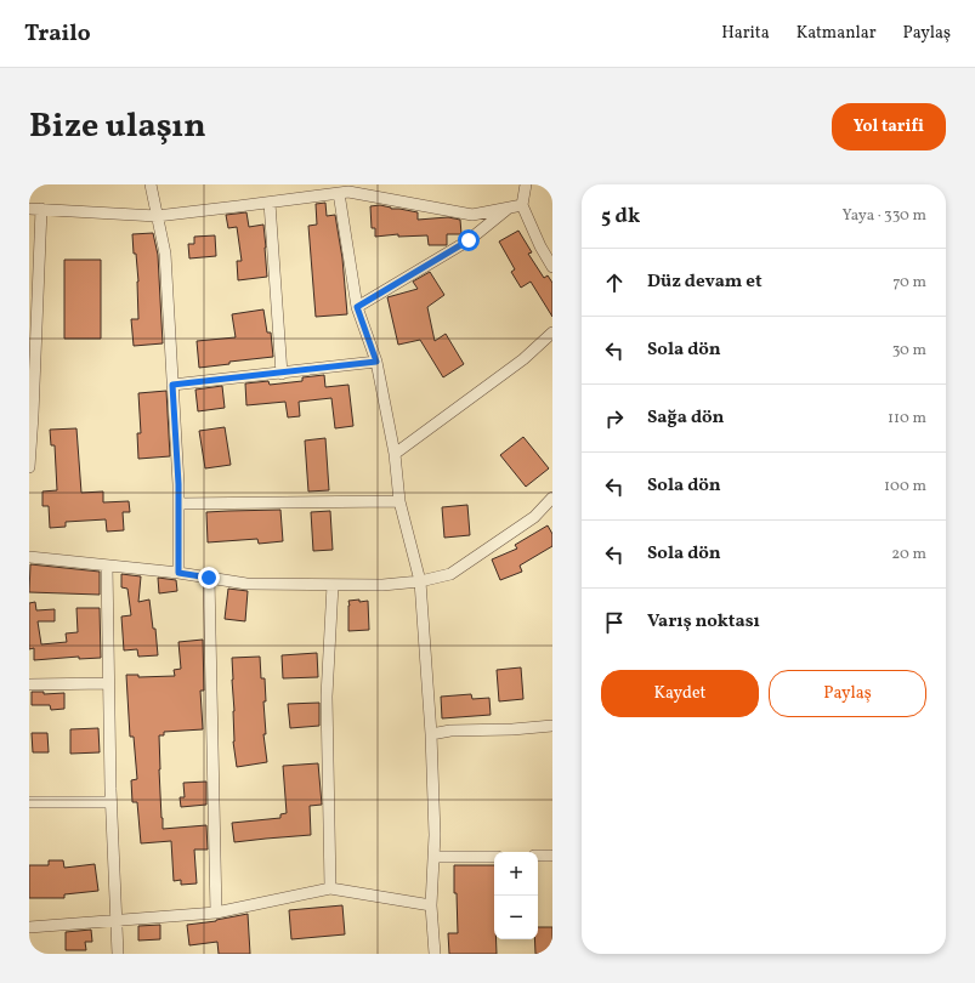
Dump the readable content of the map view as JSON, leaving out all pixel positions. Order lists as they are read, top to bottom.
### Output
{
  "page": {
    "header": "Trailo",
    "nav": ["Harita", "Katmanlar", "Paylaş"],
    "title": "Bize ulaşın",
    "buttons": [
      "Yol tarifi",
      ["Kaydet", "Paylaş"]
    ],
    "heading": ["5 dk", "Yaya · 330 m"],
    "list": [
      ["Düz devam et", "70 m"],
      ["Sola dön", "30 m"],
      ["Sağa dön", "110 m"],
      ["Sola dön", "100 m"],
      ["Sola dön", "20 m"],
      "Varış noktası"
    ],
    "map_buttons": ["+", "−"]
  }
}
